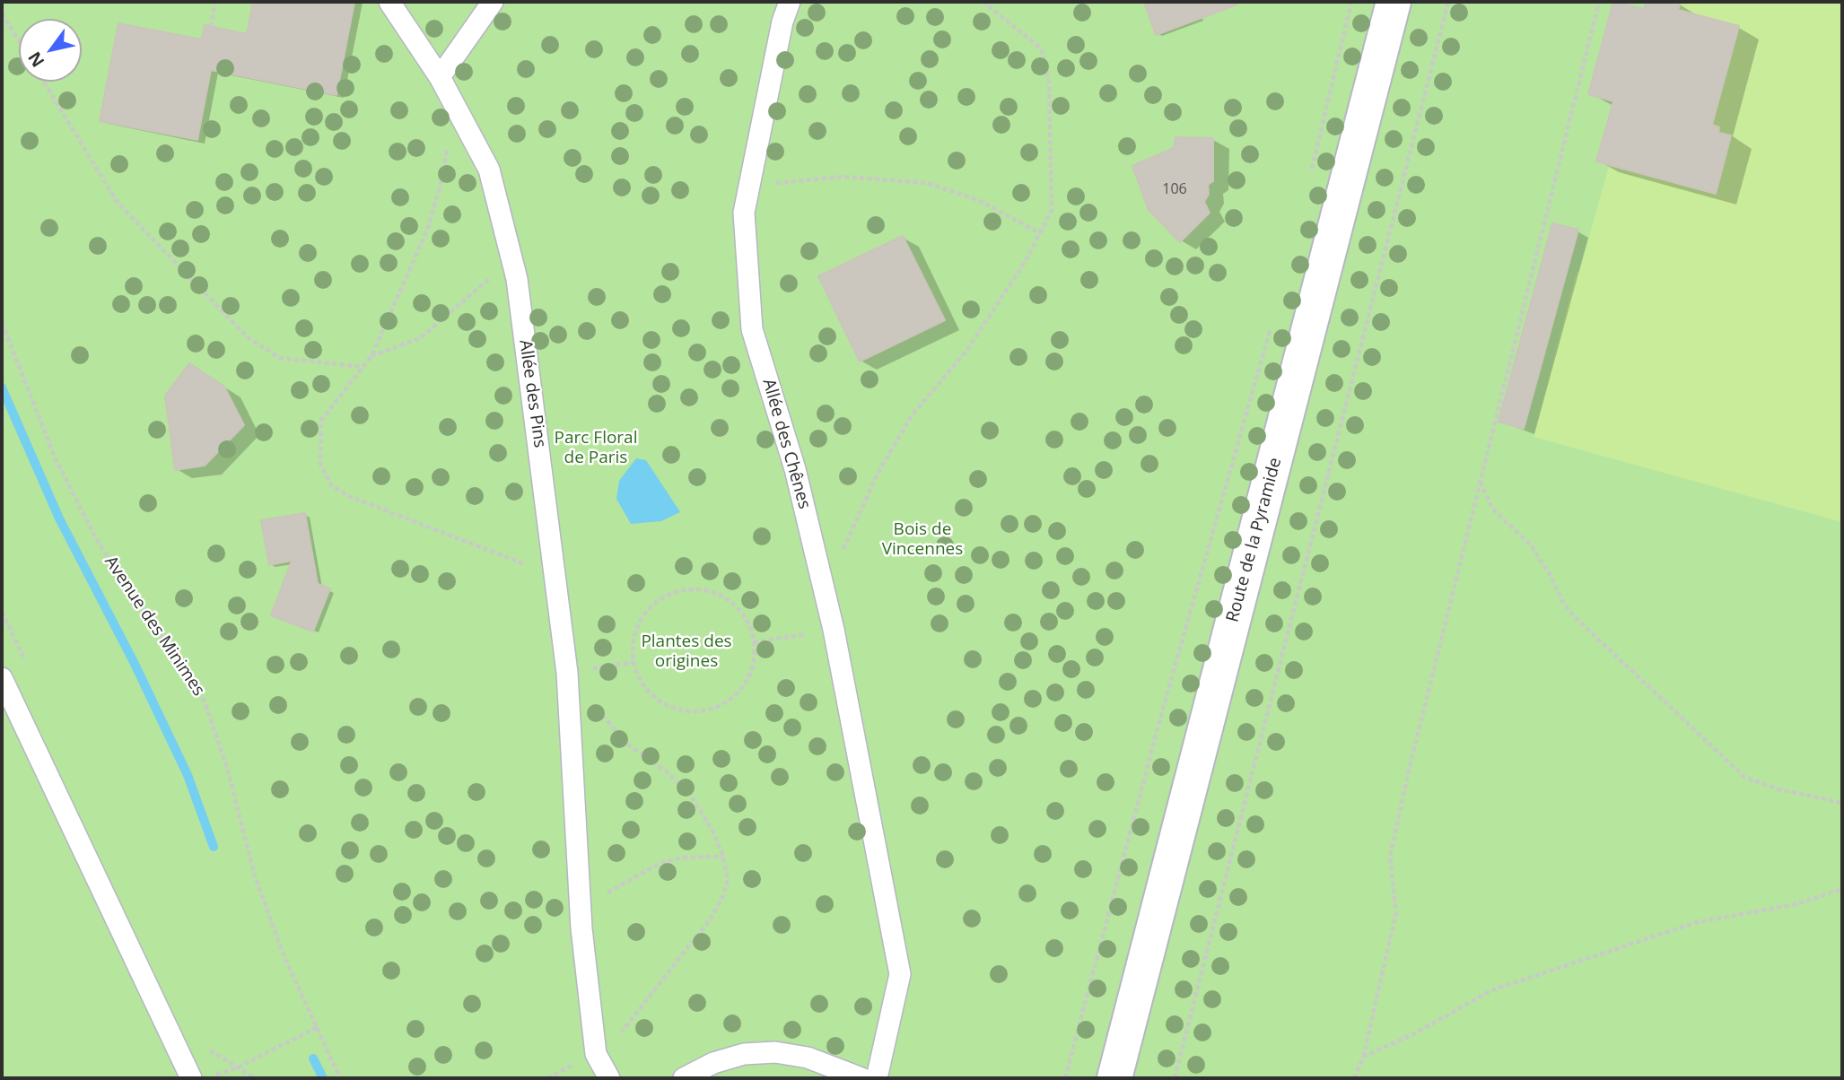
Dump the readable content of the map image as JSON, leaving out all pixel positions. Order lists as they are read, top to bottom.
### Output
{
  "streets": {
    "street": ["Route de la Pyramide"],
    "lane": ["Allée des Pins", "Allée des Chênes"],
    "path": ["Avenue des Minimes"]
  },
  "parks": ["Parc Floral de Paris", "Bois de Vincennes", "Plantes des origines"],
  "house_numbers": ["106"],
  "north": "bottom left"
}
